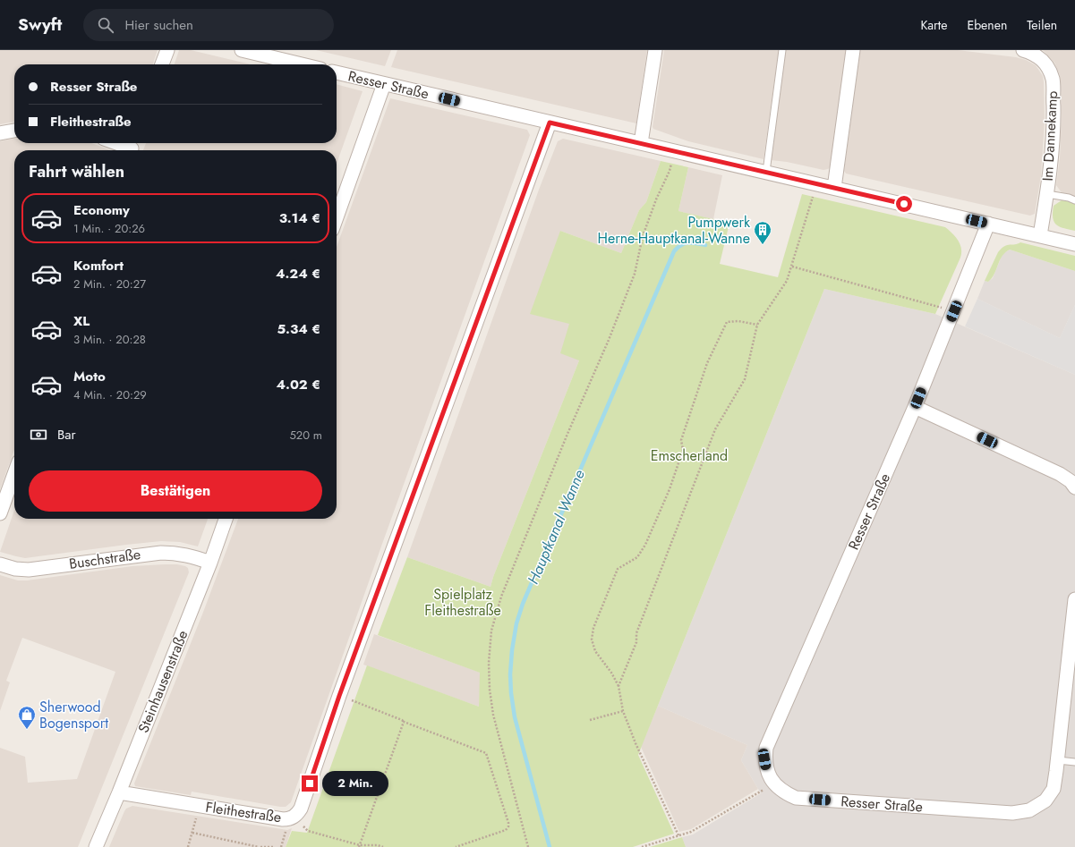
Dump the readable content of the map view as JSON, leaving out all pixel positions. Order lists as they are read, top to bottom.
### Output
{
  "streets": {
    "street": [
      "Resser Straße",
      "Im Dannekamp",
      "Buschstraße",
      "Steinhausenstraße",
      "Fleithestraße"
    ]
  },
  "crossings": [
    ["Resser Straße", "Im Dannekamp"],
    ["Resser Straße", "Fleithestraße"],
    ["Buschstraße", "Steinhausenstraße"],
    ["Steinhausenstraße", "Fleithestraße"]
  ],
  "water": ["Hauptkanal Wanne"],
  "parks": ["Emscherland", "Spielplatz Fleithestraße"],
  "places": {
    "building": ["Pumpwerk Herne-Hauptkanal-Wanne"],
    "shop": ["Sherwood Bogensport"]
  },
  "page": {
    "header": "Swyft",
    "search": "Hier suchen",
    "nav": ["Karte", "Ebenen", "Teilen"],
    "banner": ["Resser Straße", "Fleithestraße"],
    "heading": "Fahrt wählen",
    "list": [
      {
        "name": "Economy",
        "note": "1 Min. · 20:26",
        "value": "3.14 €"
      },
      {
        "name": "Komfort",
        "note": "2 Min. · 20:27",
        "value": "4.24 €"
      },
      {
        "name": "XL",
        "note": "3 Min. · 20:28",
        "value": "5.34 €"
      },
      {
        "name": "Moto",
        "note": "4 Min. · 20:29",
        "value": "4.02 €"
      }
    ],
    "pay": ["Bar", "520 m"],
    "buttons": "Bestätigen",
    "bubble": "2 Min."
  }
}
